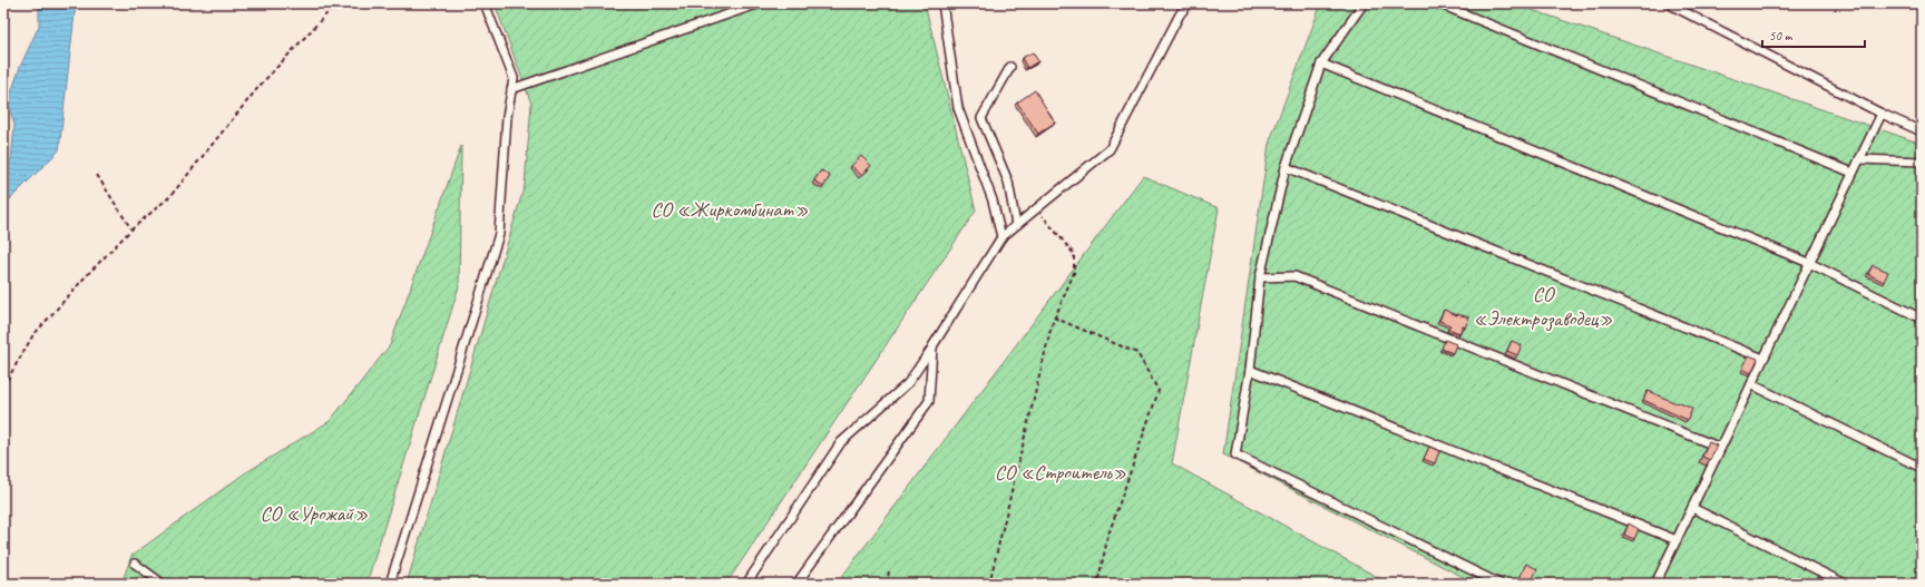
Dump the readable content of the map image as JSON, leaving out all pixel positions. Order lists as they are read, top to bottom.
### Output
{
  "parks": [
    "СО «Жиркомбинат»",
    "СО «Электрозаводец»",
    "СО «Строитель»",
    "СО «Урожай»"
  ],
  "scale_bar": "50 m"
}
